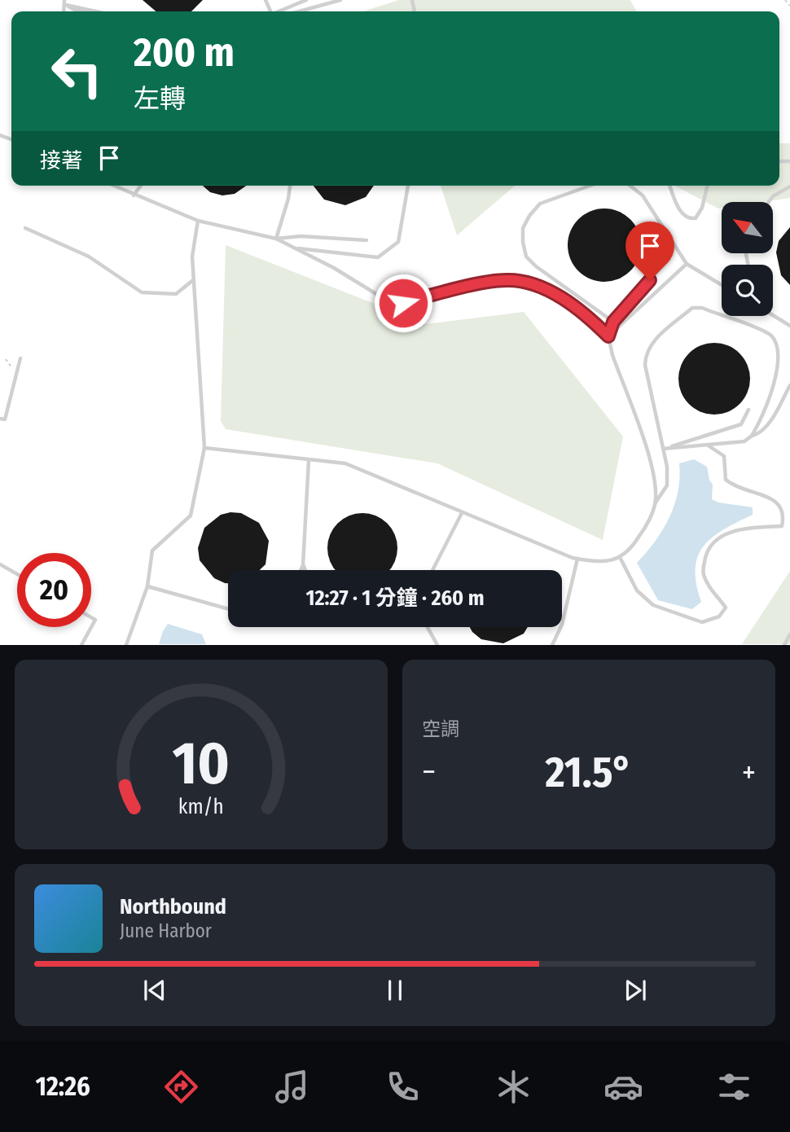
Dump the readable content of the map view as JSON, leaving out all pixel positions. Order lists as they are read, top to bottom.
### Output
{
  "north": "top left",
  "page": {
    "turn": ["200 m", "左轉"],
    "then": "接著",
    "limit": "20",
    "trip": "12:27 · 1 分鐘 · 260 m",
    "tile": "空調",
    "heat": ["−", "21.5°", "+"],
    "song": ["Northbound", "June Harbor"],
    "tabs": "12:26",
    "gauge": ["10", "km/h"]
  }
}
